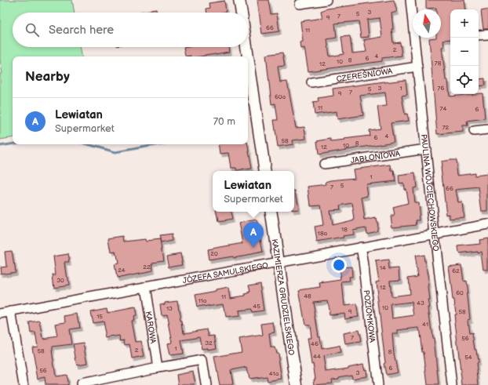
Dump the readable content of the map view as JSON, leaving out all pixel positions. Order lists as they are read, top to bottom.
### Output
{
  "streets": {
    "street": [
      "CZEREŚNIOWA",
      "JABŁONIOWA",
      "PAULINA WOJCIECHOWSKIEGO",
      "JÓZEFA SAMULSKIEGO",
      "KAZIMIERZA GRUDZIELSKIEGO",
      "POZIOMKOWA",
      "KAROWA"
    ]
  },
  "crossings": [
    ["CZEREŚNIOWA", "PAULINA WOJCIECHOWSKIEGO"],
    ["JABŁONIOWA", "PAULINA WOJCIECHOWSKIEGO"],
    ["PAULINA WOJCIECHOWSKIEGO", "JÓZEFA SAMULSKIEGO"],
    ["JÓZEFA SAMULSKIEGO", "KAZIMIERZA GRUDZIELSKIEGO"],
    ["JÓZEFA SAMULSKIEGO", "POZIOMKOWA"],
    ["JÓZEFA SAMULSKIEGO", "KAROWA"]
  ],
  "house_numbers": [
    "3",
    "5",
    "7",
    "9",
    "66",
    "11",
    "2",
    "4",
    "6",
    "8",
    "10",
    "78",
    "12",
    "3",
    "1",
    "76",
    "5",
    "7",
    "9",
    "60a",
    "11",
    "74",
    "6",
    "72",
    "4",
    "6",
    "58",
    "8",
    "10",
    "12",
    "1",
    "5",
    "7",
    "66",
    "18",
    "18a",
    "20",
    "22",
    "14",
    "24",
    "62",
    "30",
    "12",
    "60",
    "48",
    "11",
    "11a",
    "43",
    "45",
    "10",
    "13",
    "9",
    "58",
    "15",
    "41",
    "7",
    "56",
    "32",
    "46",
    "1",
    "2",
    "58",
    "8",
    "44",
    "54",
    "6",
    "56",
    "3",
    "41a"
  ],
  "north": "top",
  "page": {
    "map_buttons": ["+", "−"],
    "search": "Search here",
    "heading": "Nearby",
    "list": [
      {
        "mark": "A",
        "name": "Lewiatan",
        "note": "Supermarket",
        "value": "70 m"
      }
    ],
    "popup": ["Lewiatan", "Supermarket"],
    "pins": "A"
  }
}
